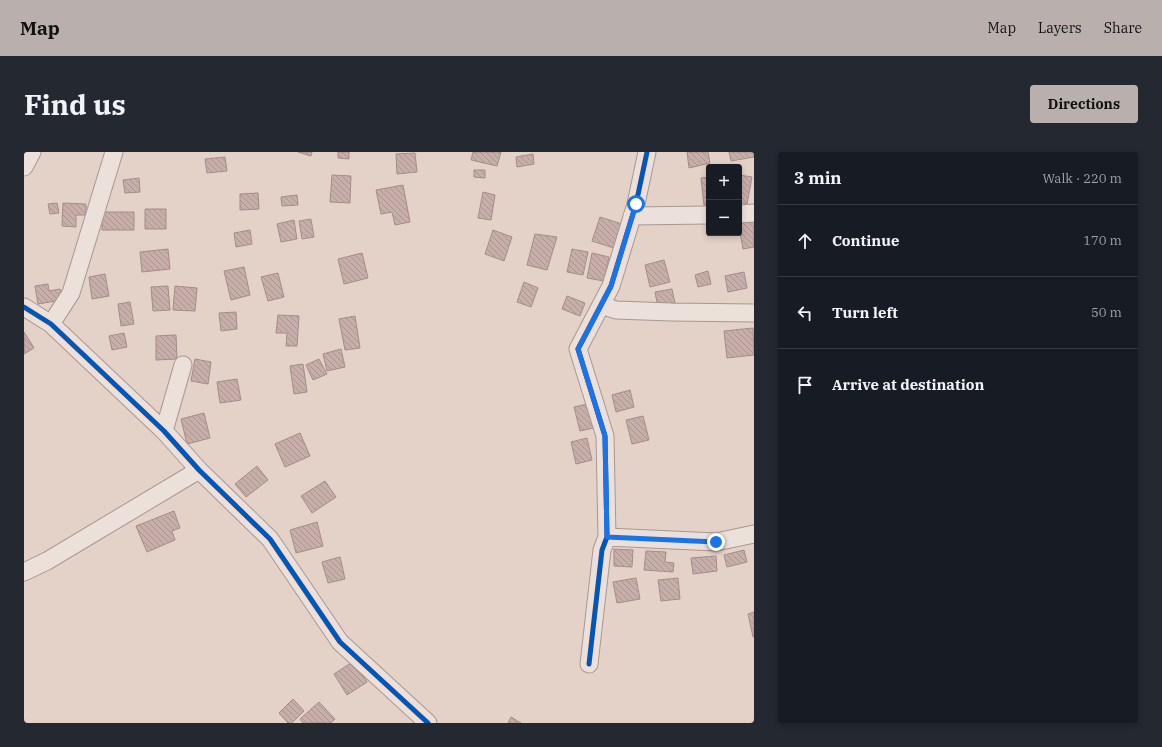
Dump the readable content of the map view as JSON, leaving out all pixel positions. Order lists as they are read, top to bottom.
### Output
{
  "page": {
    "header": "Map",
    "nav": ["Map", "Layers", "Share"],
    "buttons": "Directions",
    "title": "Find us",
    "heading": ["3 min", "Walk · 220 m"],
    "map_buttons": ["+", "−"],
    "list": [
      ["Continue", "170 m"],
      ["Turn left", "50 m"],
      "Arrive at destination"
    ]
  }
}
